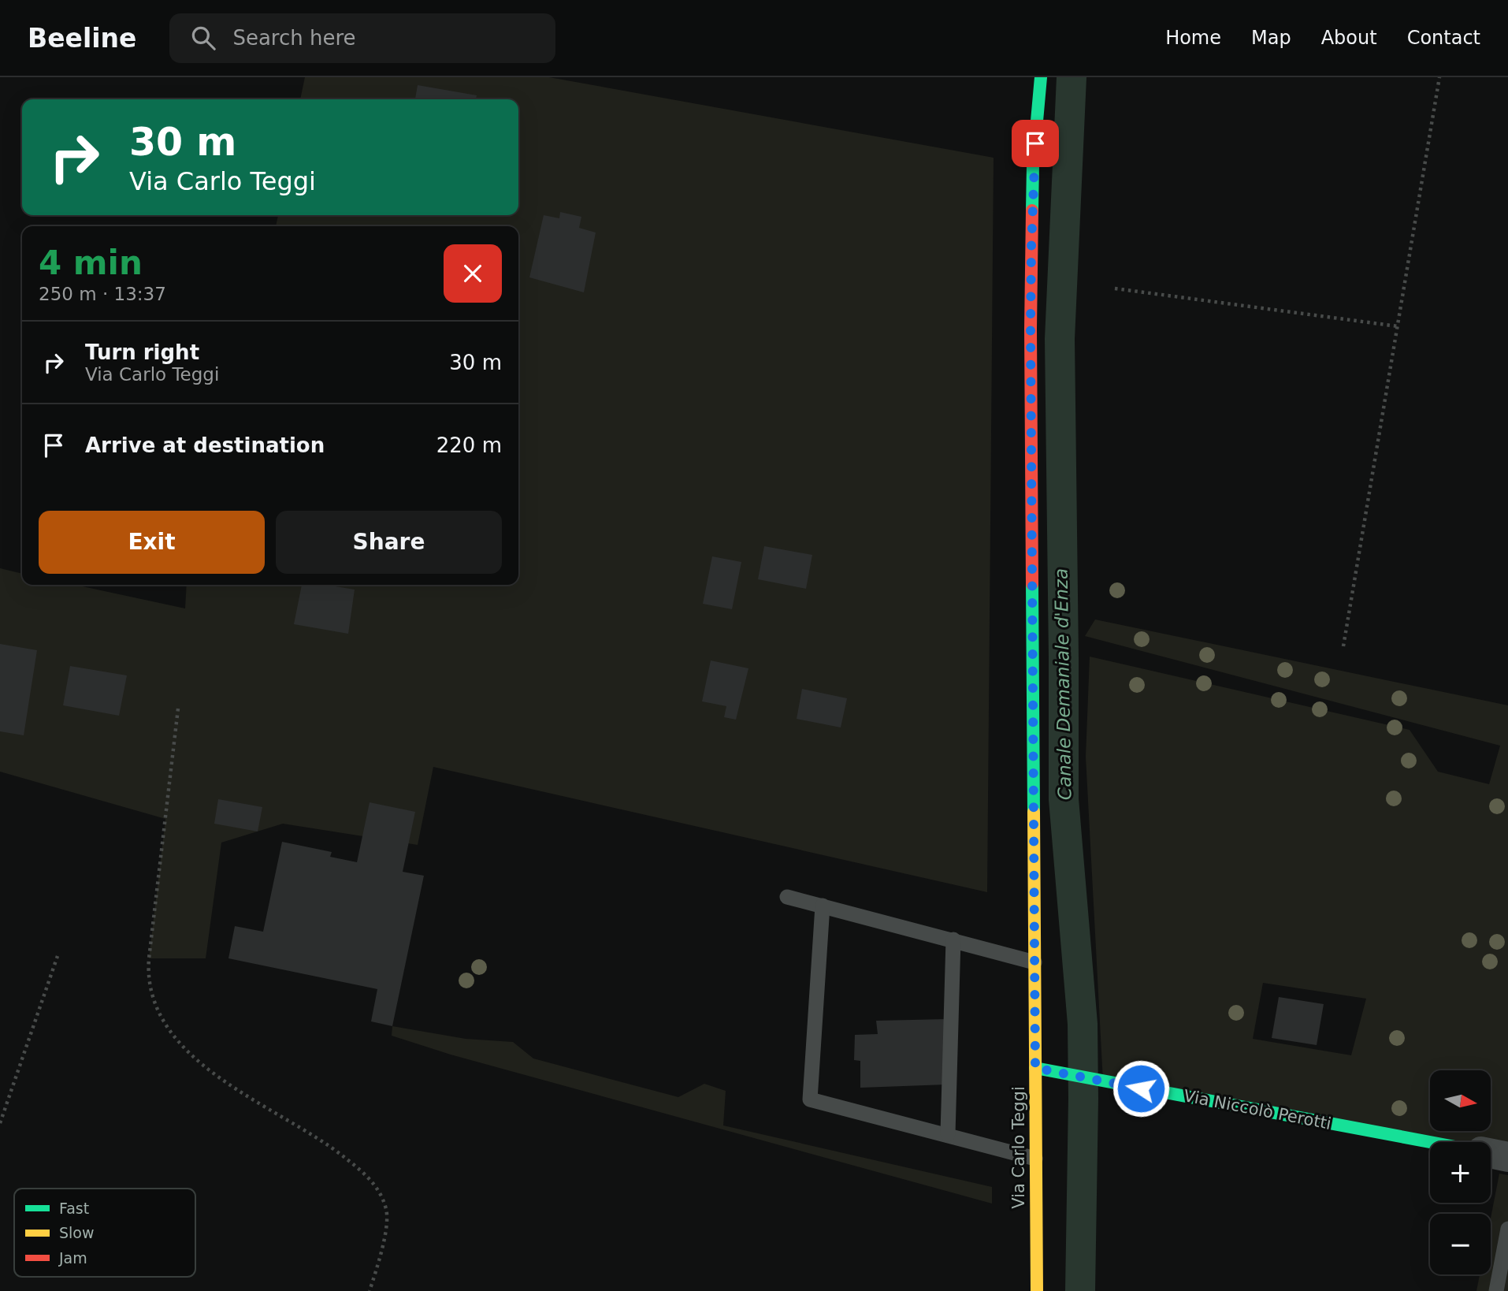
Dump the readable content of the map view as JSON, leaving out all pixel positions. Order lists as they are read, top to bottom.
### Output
{
  "streets": {
    "main road": ["Via Niccolò Perotti", "Via Carlo Teggi"]
  },
  "crossings": [
    ["Via Niccolò Perotti", "Via Carlo Teggi"]
  ],
  "water": ["Canale Demaniale d'Enza"],
  "legend": ["Fast", "Slow", "Jam"],
  "north": "right",
  "page": {
    "header": "Beeline",
    "search": "Search here",
    "nav": [
      "Home",
      "Map",
      "About",
      "Contact"
    ],
    "turn": ["30 m", "Via Carlo Teggi"],
    "heading": ["4 min", "250 m · 13:37"],
    "list": [
      {
        "name": "Turn right",
        "note": "Via Carlo Teggi",
        "value": "30 m"
      },
      {
        "name": "Arrive at destination",
        "value": "220 m"
      }
    ],
    "buttons": ["Exit", "Share"],
    "map_buttons": ["+", "−"]
  }
}
